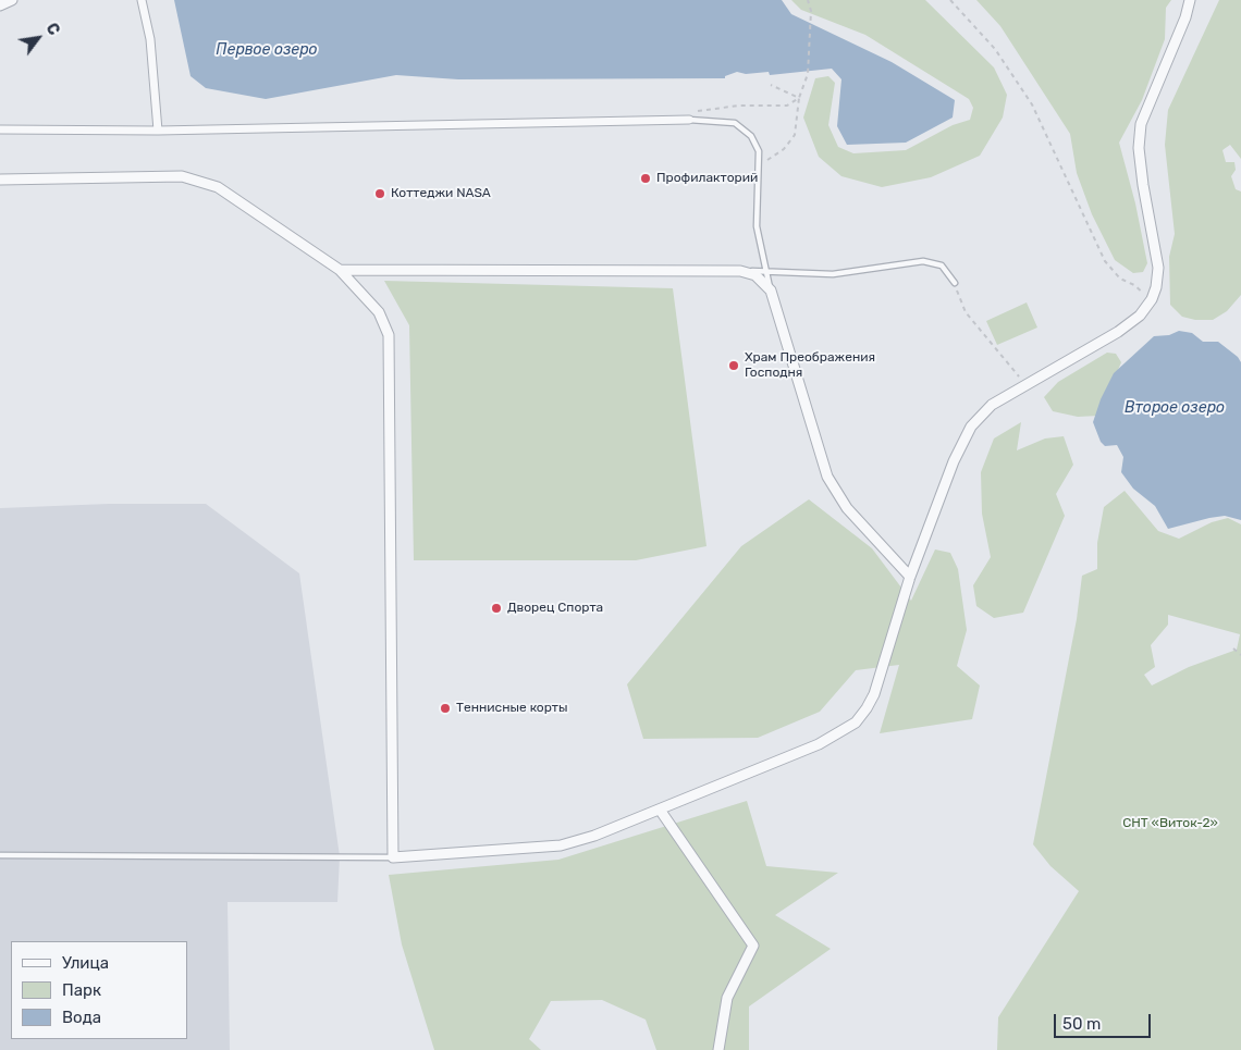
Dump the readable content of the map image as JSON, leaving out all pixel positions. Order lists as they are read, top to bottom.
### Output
{
  "water": ["Первое озеро", "Второе озеро"],
  "parks": ["СНТ «Виток-2»"],
  "places": [
    "Профилакторий",
    "Коттеджи NASA",
    "Храм Преображения Господня",
    "Дворец Спорта",
    "Теннисные корты"
  ],
  "legend": ["Улица", "Парк", "Вода"],
  "scale_bar": "50 m",
  "north": "top right"
}
